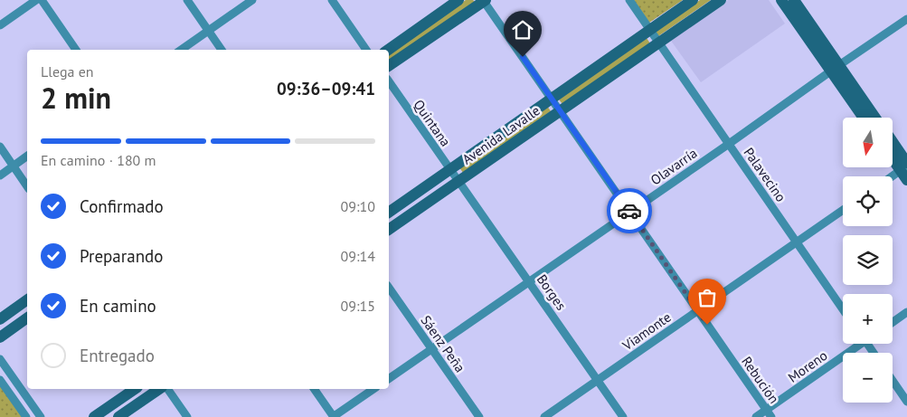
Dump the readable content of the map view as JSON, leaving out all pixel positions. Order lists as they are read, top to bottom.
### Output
{
  "streets": {
    "main road": ["Avenida Lavalle"],
    "street": [
      "Quintana",
      "Olavarría",
      "Palavecino",
      "Borges",
      "Viamonte",
      "Sáenz Peña",
      "Moreno",
      "Rebución"
    ]
  },
  "crossings": [
    ["Quintana", "Avenida Lavalle"],
    ["Quintana", "Borges"],
    ["Avenida Lavalle", "Palavecino"],
    ["Avenida Lavalle", "Borges"],
    ["Avenida Lavalle", "Rebución"],
    ["Olavarría", "Palavecino"],
    ["Olavarría", "Borges"],
    ["Olavarría", "Sáenz Peña"],
    ["Olavarría", "Rebución"],
    ["Palavecino", "Viamonte"],
    ["Borges", "Viamonte"],
    ["Viamonte", "Rebución"],
    ["Moreno", "Rebución"]
  ],
  "north": "bottom",
  "page": {
    "heading": ["2 min", "Llega en", "09:36–09:41"],
    "map_buttons": ["+", "−"],
    "bar": "En camino · 180 m",
    "list": [
      ["Confirmado", "09:10"],
      ["Preparando", "09:14"],
      ["En camino", "09:15"],
      "Entregado"
    ]
  }
}
